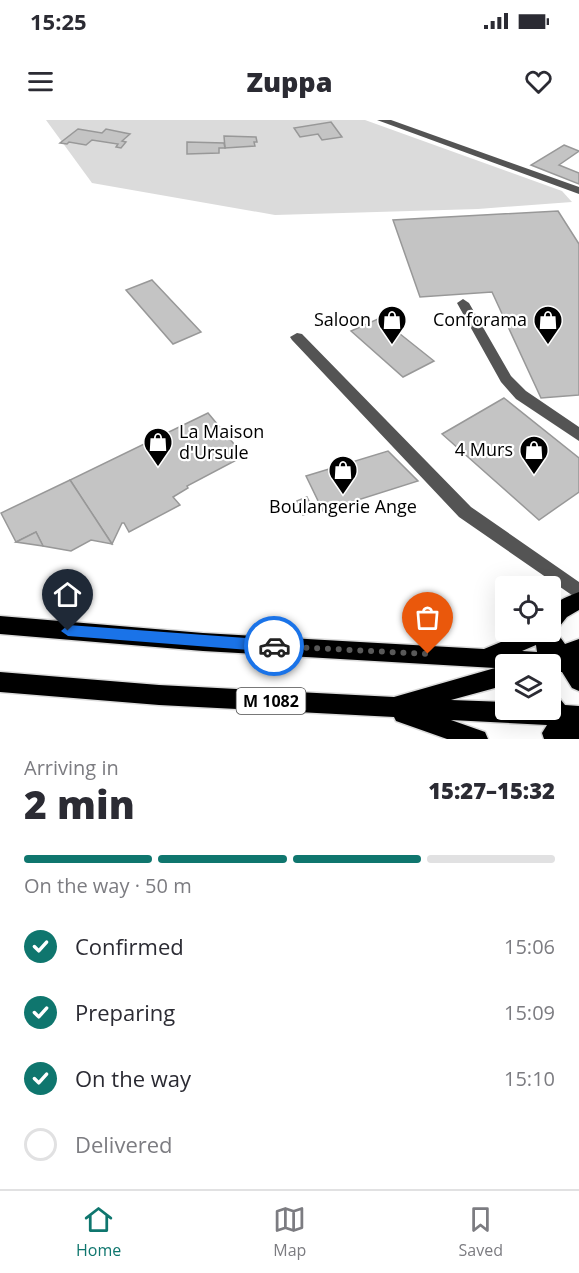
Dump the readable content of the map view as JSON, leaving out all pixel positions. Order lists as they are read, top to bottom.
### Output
{
  "streets": {
    "main road": ["M 1082"]
  },
  "places": {
    "shop": [
      "Saloon",
      "Conforama",
      "La Maison d'Ursule",
      "4 Murs",
      "Boulangerie Ange"
    ]
  },
  "page": {
    "status": "15:25",
    "header": "Zuppa",
    "heading": ["2 min", "Arriving in", "15:27–15:32"],
    "bar": "On the way · 50 m",
    "list": [
      ["Confirmed", "15:06"],
      ["Preparing", "15:09"],
      ["On the way", "15:10"],
      "Delivered"
    ],
    "tabs": ["Home", "Map", "Saved"]
  }
}
